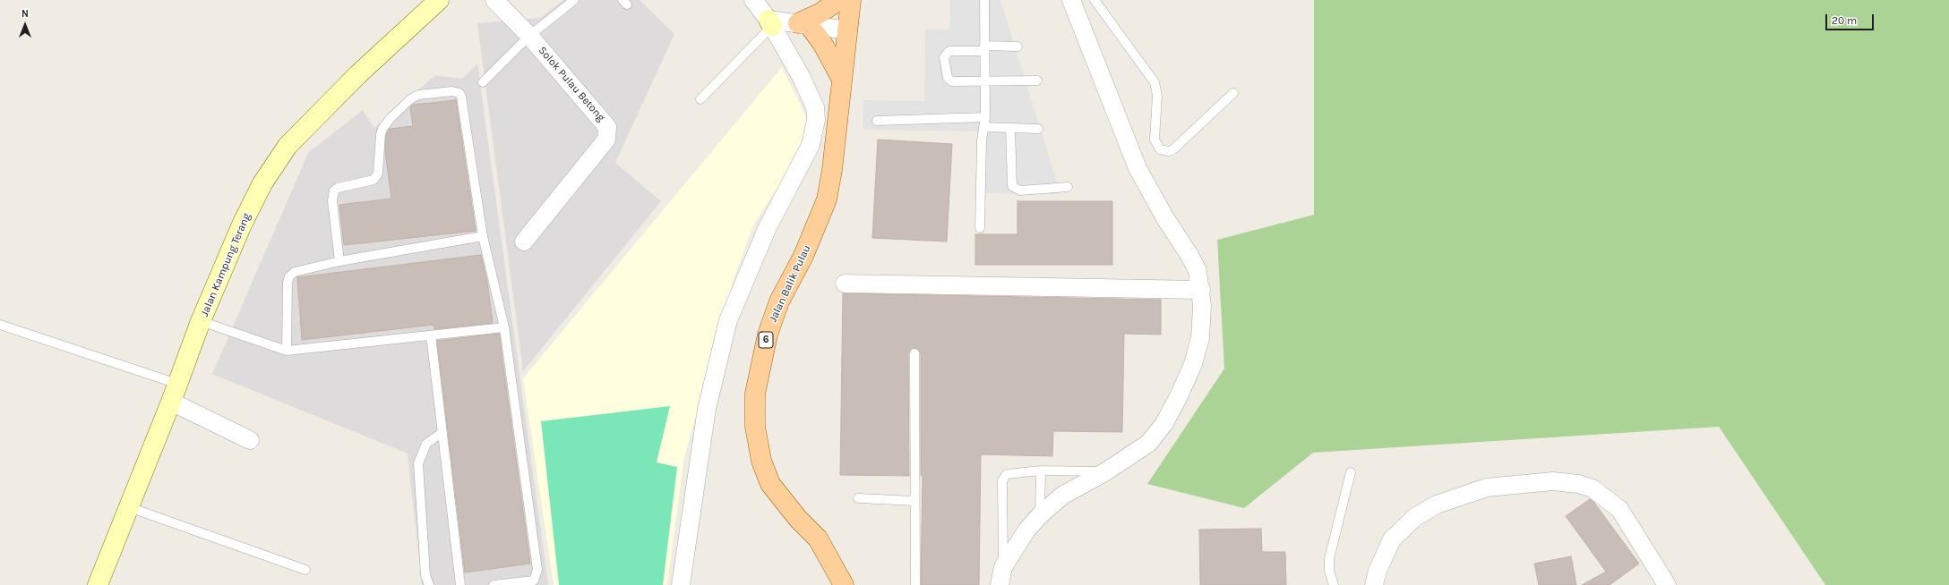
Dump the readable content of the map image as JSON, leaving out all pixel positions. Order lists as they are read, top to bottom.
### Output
{
  "streets": {
    "main road": ["Jalan Kampung Terang", "Jalan Balik Pulau", "6"],
    "street": ["Solok Pulau Betong"]
  },
  "scale_bar": "20 m",
  "north": "top"
}
